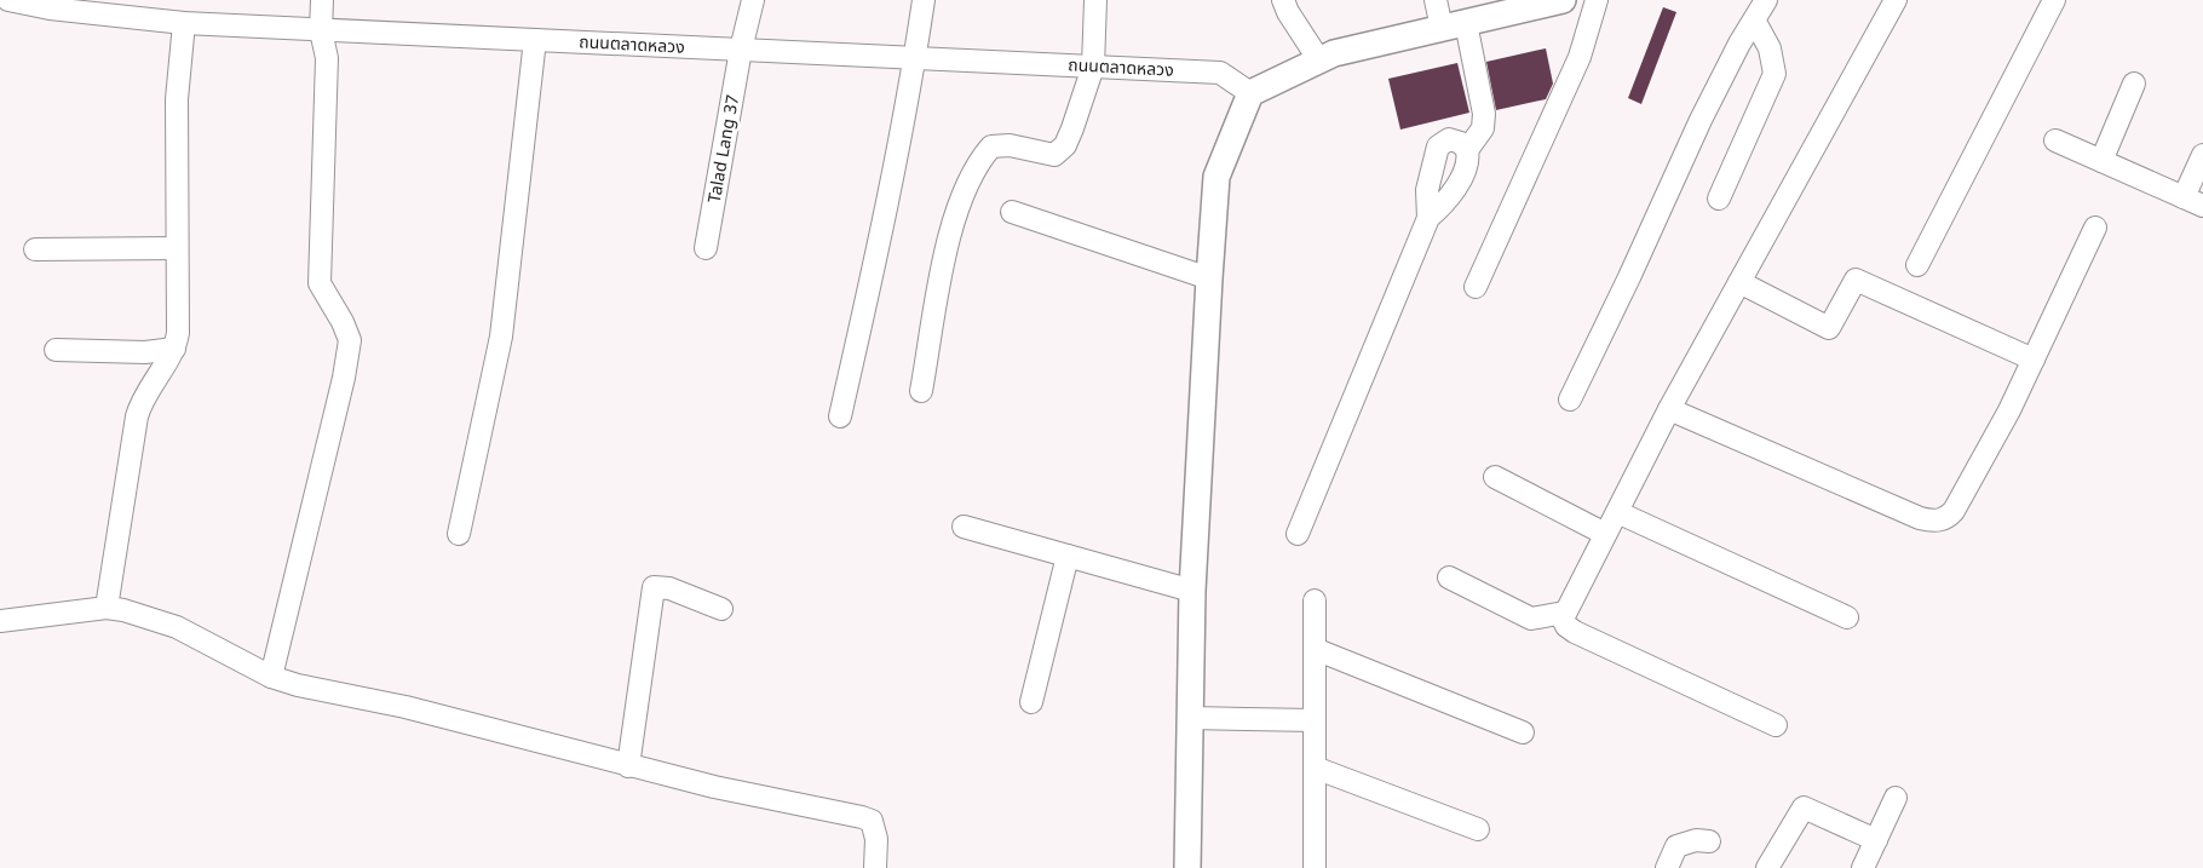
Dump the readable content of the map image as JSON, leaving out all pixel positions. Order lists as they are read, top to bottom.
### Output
{
  "streets": {
    "street": ["ถนนตลาดหลวง", "Talad Lang 37"]
  },
  "crossings": [
    ["ถนนตลาดหลวง", "Talad Lang 37"]
  ]
}
